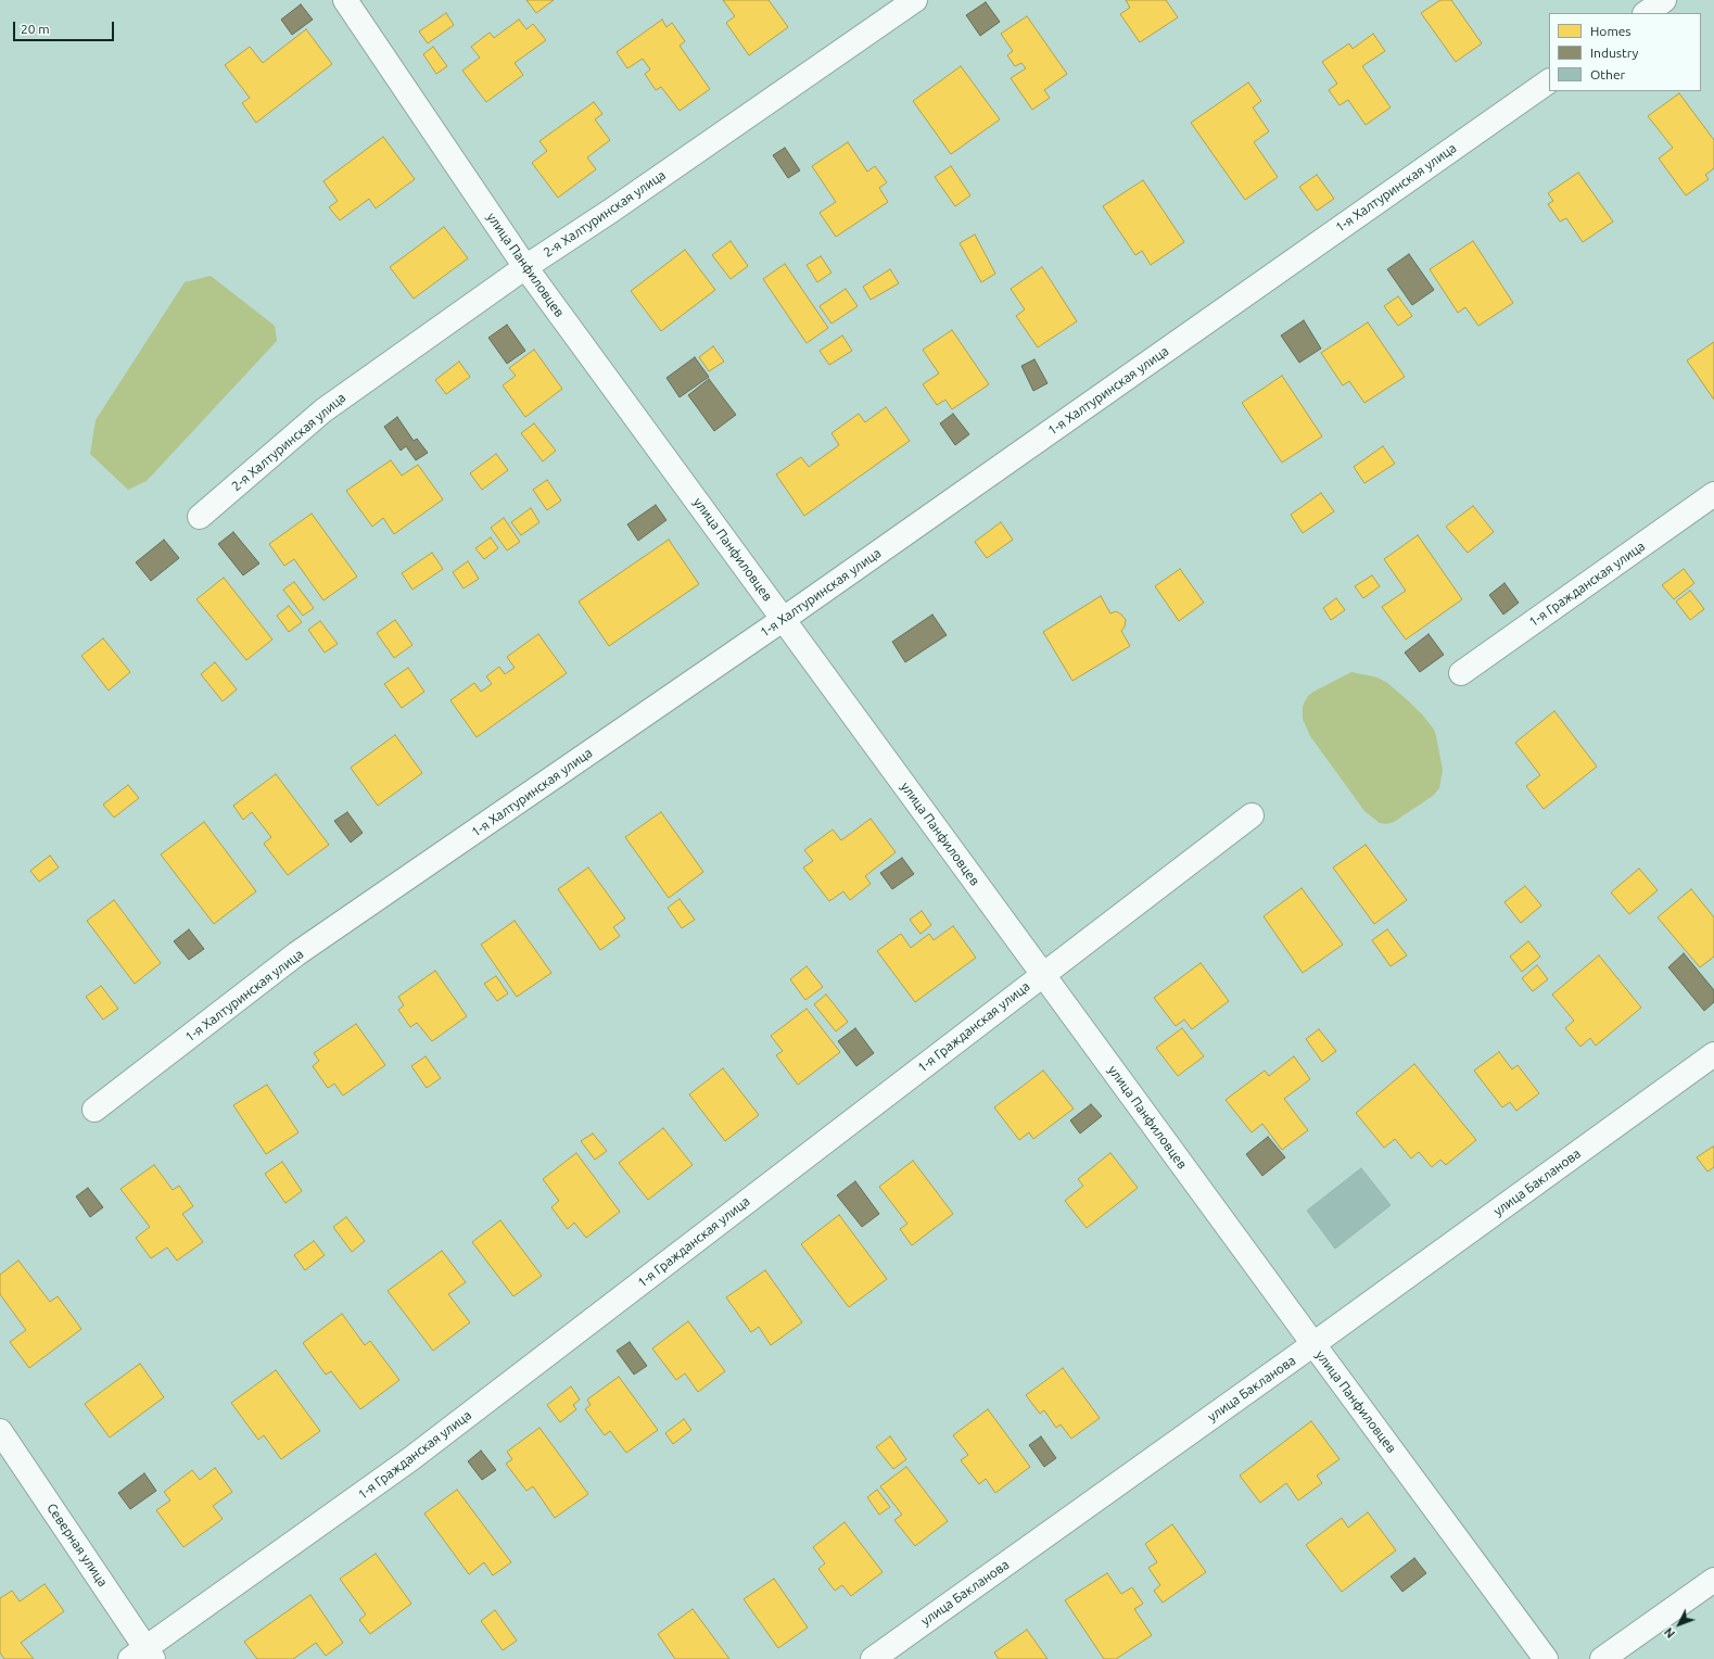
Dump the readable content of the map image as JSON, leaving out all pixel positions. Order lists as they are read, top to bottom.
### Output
{
  "streets": {
    "street": [
      "1-я Халтуринская улица",
      "2-я Халтуринская улица",
      "улица Панфиловцев",
      "1-я Гражданская улица",
      "улица Бакланова",
      "Северная улица"
    ]
  },
  "crossings": [
    ["1-я Халтуринская улица", "улица Панфиловцев"],
    ["2-я Халтуринская улица", "улица Панфиловцев"],
    ["улица Панфиловцев", "1-я Гражданская улица"],
    ["улица Панфиловцев", "улица Бакланова"],
    ["1-я Гражданская улица", "Северная улица"]
  ],
  "legend": ["Homes", "Industry", "Other"],
  "scale_bar": "20 m",
  "north": "bottom left"
}
